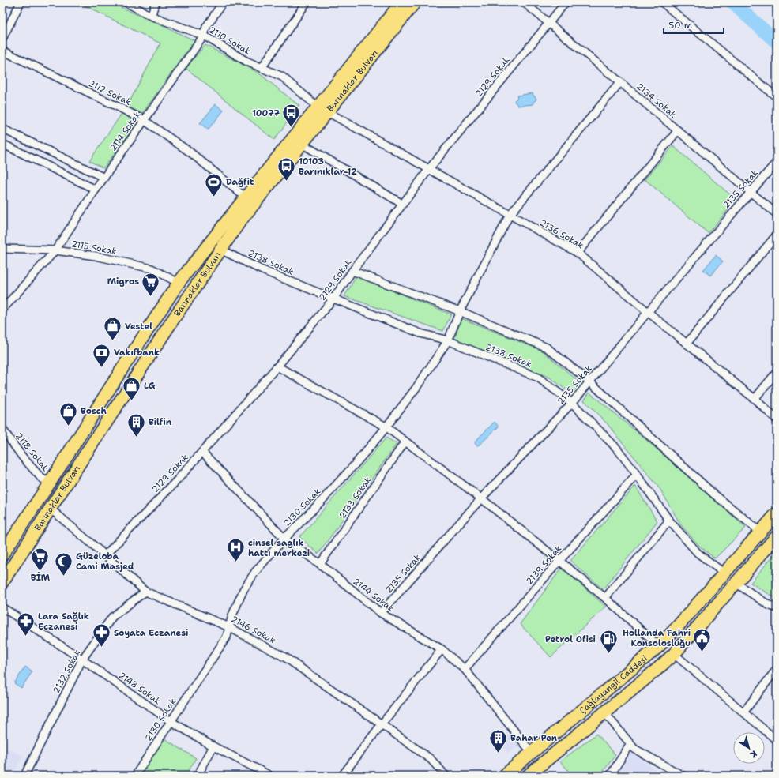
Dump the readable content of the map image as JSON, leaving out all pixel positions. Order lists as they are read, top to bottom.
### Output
{
  "streets": {
    "main road": ["Barınaklar Bulvarı", "Çağlayangil Caddesi"],
    "street": [
      "2110 Sokak",
      "2129 Sokak",
      "2112 Sokak",
      "2134 Sokak",
      "2114 Sokak",
      "2135 Sokak",
      "2136 Sokak",
      "2115 Sokak",
      "2138 Sokak",
      "2118 Sokak",
      "2133 Sokak",
      "2130 Sokak",
      "2139 Sokak",
      "2144 Sokak",
      "2146 Sokak",
      "2132 Sokak",
      "2148 Sokak"
    ]
  },
  "crossings": [
    ["2110 Sokak", "Barınaklar Bulvarı"],
    ["2110 Sokak", "2114 Sokak"],
    ["2110 Sokak", "2136 Sokak"],
    ["2129 Sokak", "2134 Sokak"],
    ["2129 Sokak", "2136 Sokak"],
    ["2129 Sokak", "2138 Sokak"],
    ["2129 Sokak", "2144 Sokak"],
    ["2129 Sokak", "2146 Sokak"],
    ["Barınaklar Bulvarı", "2112 Sokak"],
    ["Barınaklar Bulvarı", "2136 Sokak"],
    ["Barınaklar Bulvarı", "2115 Sokak"],
    ["Barınaklar Bulvarı", "2138 Sokak"],
    ["Barınaklar Bulvarı", "2118 Sokak"],
    ["Barınaklar Bulvarı", "2146 Sokak"],
    ["2112 Sokak", "2114 Sokak"],
    ["2134 Sokak", "2135 Sokak"],
    ["2134 Sokak", "2130 Sokak"],
    ["2114 Sokak", "2115 Sokak"],
    ["2135 Sokak", "2136 Sokak"],
    ["2135 Sokak", "2138 Sokak"],
    ["2135 Sokak", "2144 Sokak"],
    ["2136 Sokak", "2130 Sokak"],
    ["2138 Sokak", "2130 Sokak"],
    ["2138 Sokak", "2139 Sokak"],
    ["2138 Sokak", "Çağlayangil Caddesi"],
    ["2133 Sokak", "2144 Sokak"],
    ["2130 Sokak", "2144 Sokak"],
    ["2130 Sokak", "2146 Sokak"],
    ["2130 Sokak", "2148 Sokak"],
    ["2139 Sokak", "2144 Sokak"],
    ["2144 Sokak", "Çağlayangil Caddesi"],
    ["2146 Sokak", "2132 Sokak"],
    ["2132 Sokak", "2148 Sokak"]
  ],
  "places": {
    "bus stop": ["10077", "10103 Barınıklar-12"],
    "sports": ["Dağfit"],
    "supermarket": ["Migros", "BİM"],
    "shop": ["Vestel", "LG", "Bosch"],
    "bank": ["Vakıfbank"],
    "building": ["Bilfin", "Bahar Pen"],
    "hospital": ["cinsel saglık hattı merkezi"],
    "mosque": ["Güzeloba Cami Masjed"],
    "pharmacy": ["Lara Sağlık Eczanesi", "Soyata Eczanesi"],
    "public building": ["Hollanda Fahri Konsolosluğu"],
    "fuel station": ["Petrol Ofisi"]
  },
  "scale_bar": "50 m",
  "north": "bottom right"
}
